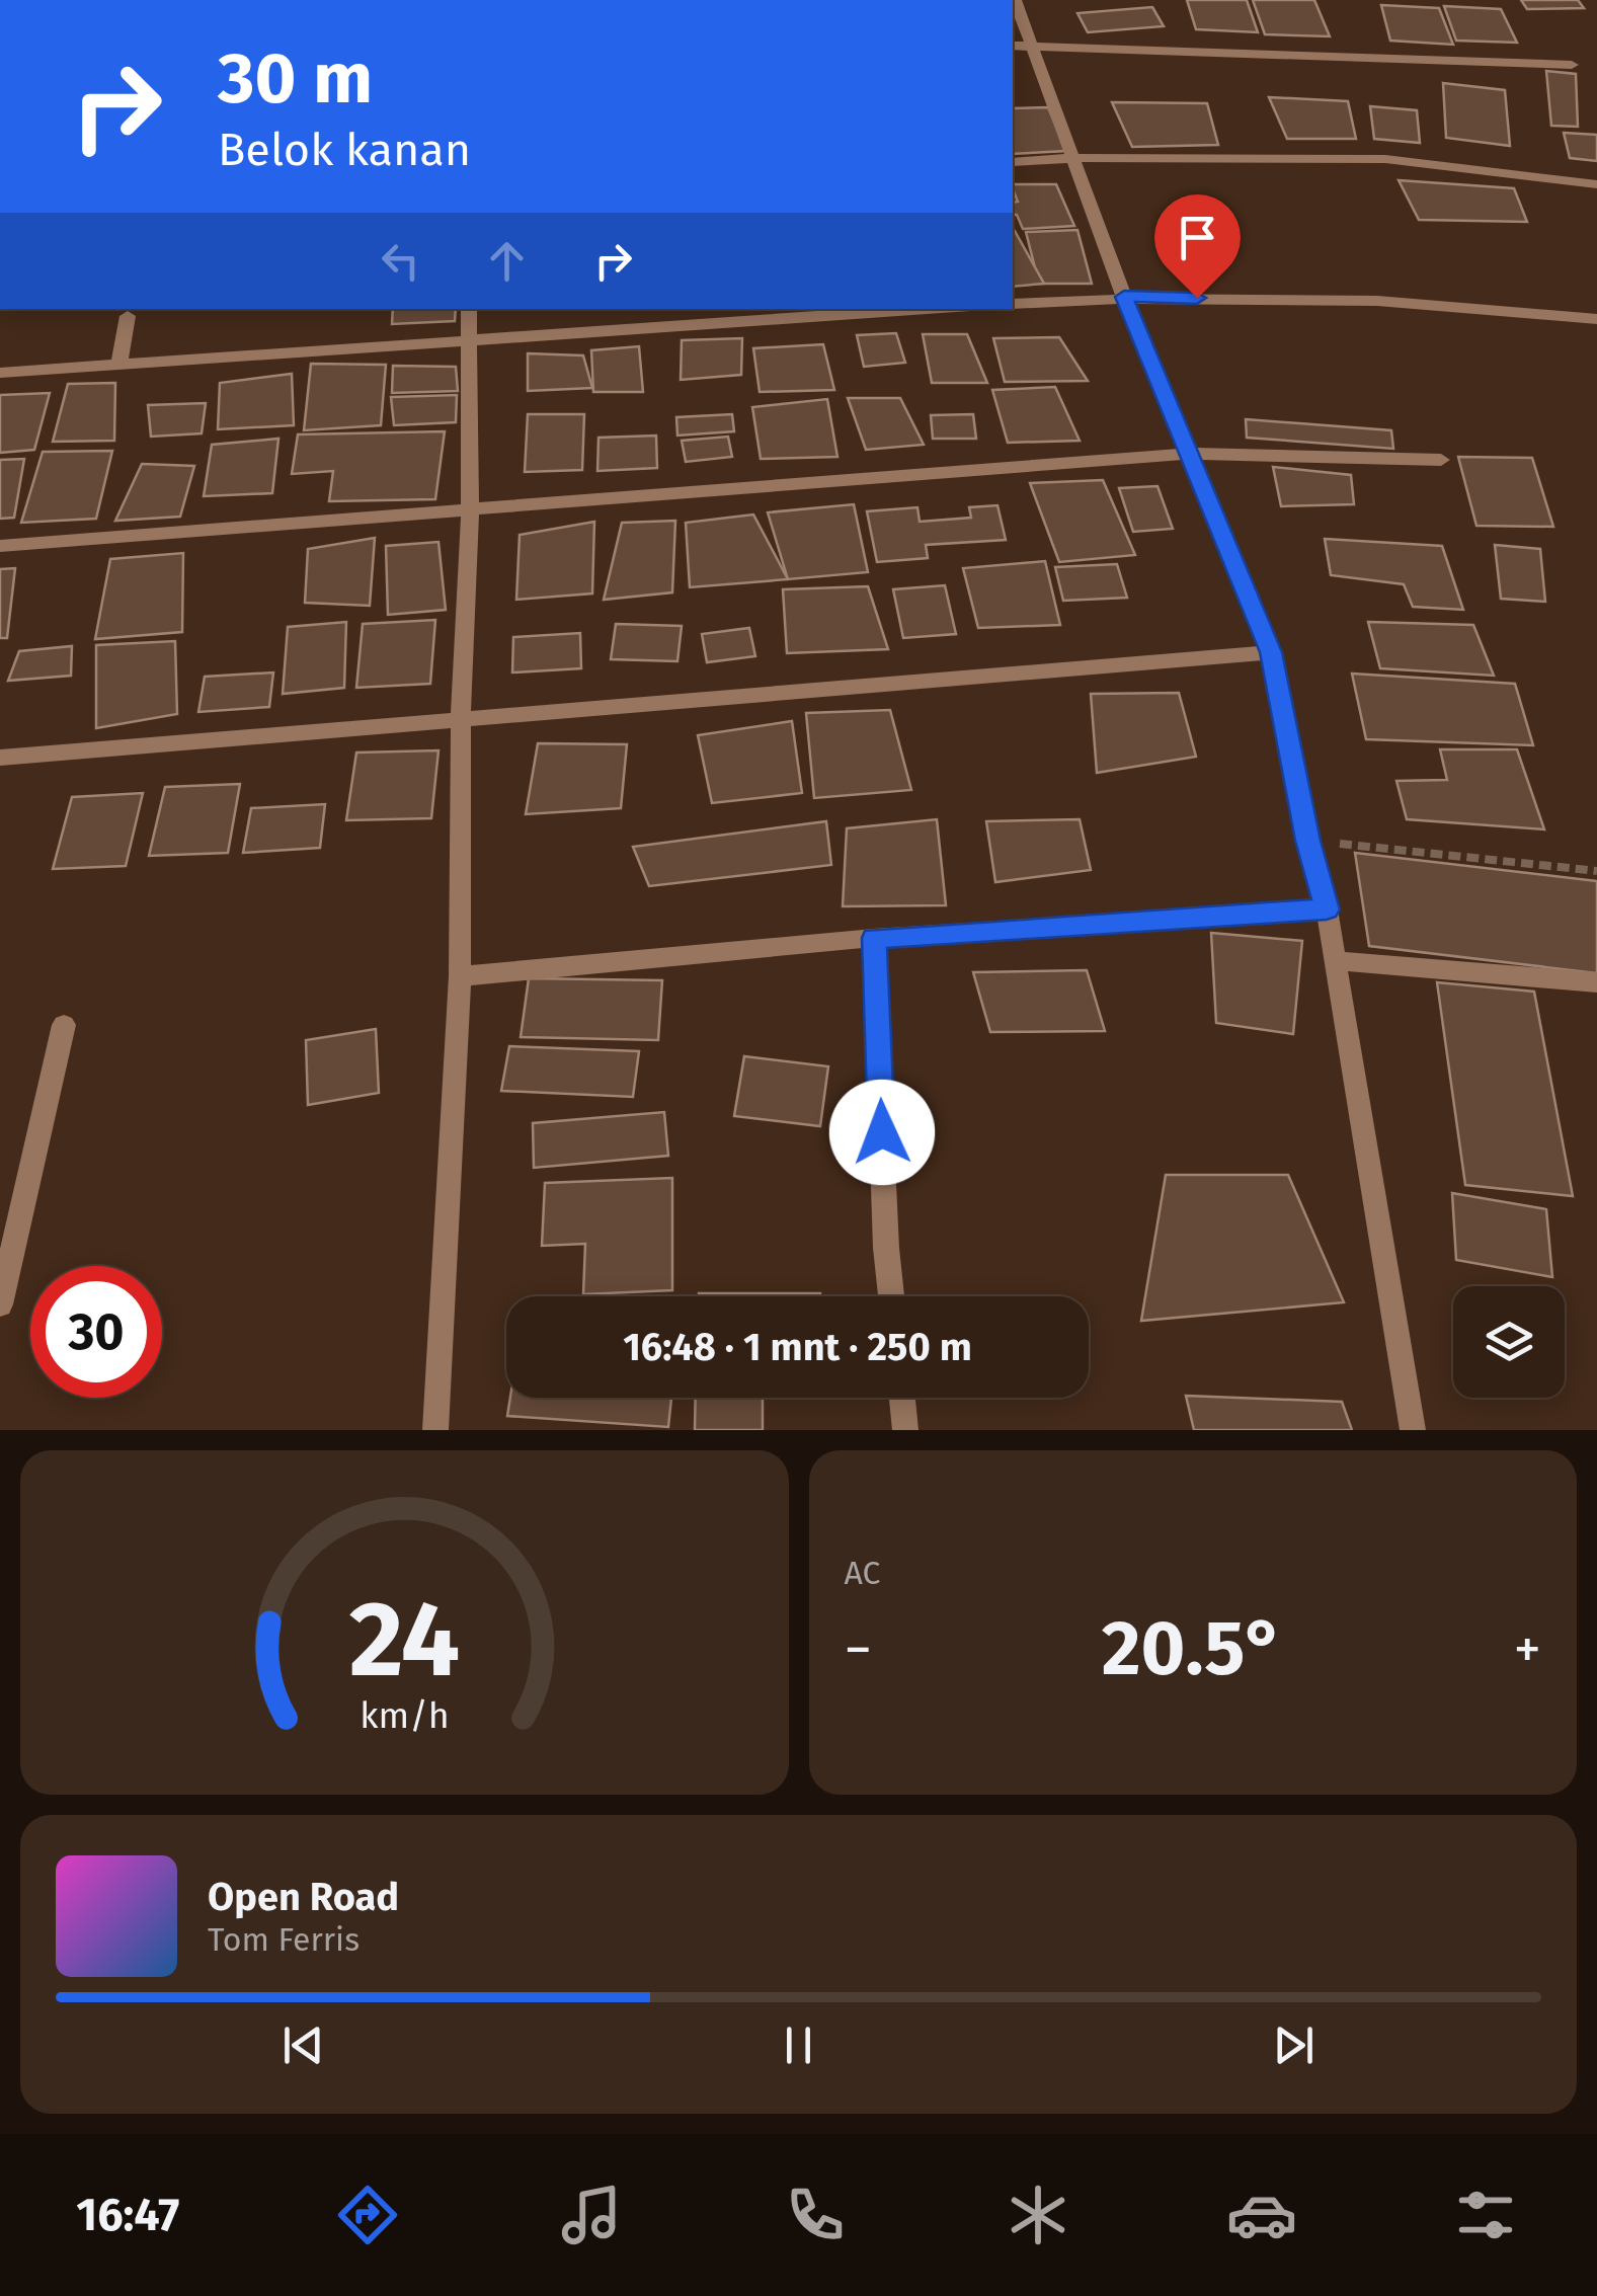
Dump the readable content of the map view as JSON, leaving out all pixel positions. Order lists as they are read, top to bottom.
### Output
{
  "page": {
    "turn": ["30 m", "Belok kanan"],
    "limit": "30",
    "trip": "16:48 · 1 mnt · 250 m",
    "tile": "AC",
    "heat": ["−", "20.5°", "+"],
    "song": ["Open Road", "Tom Ferris"],
    "tabs": "16:47",
    "gauge": ["24", "km/h"]
  }
}
